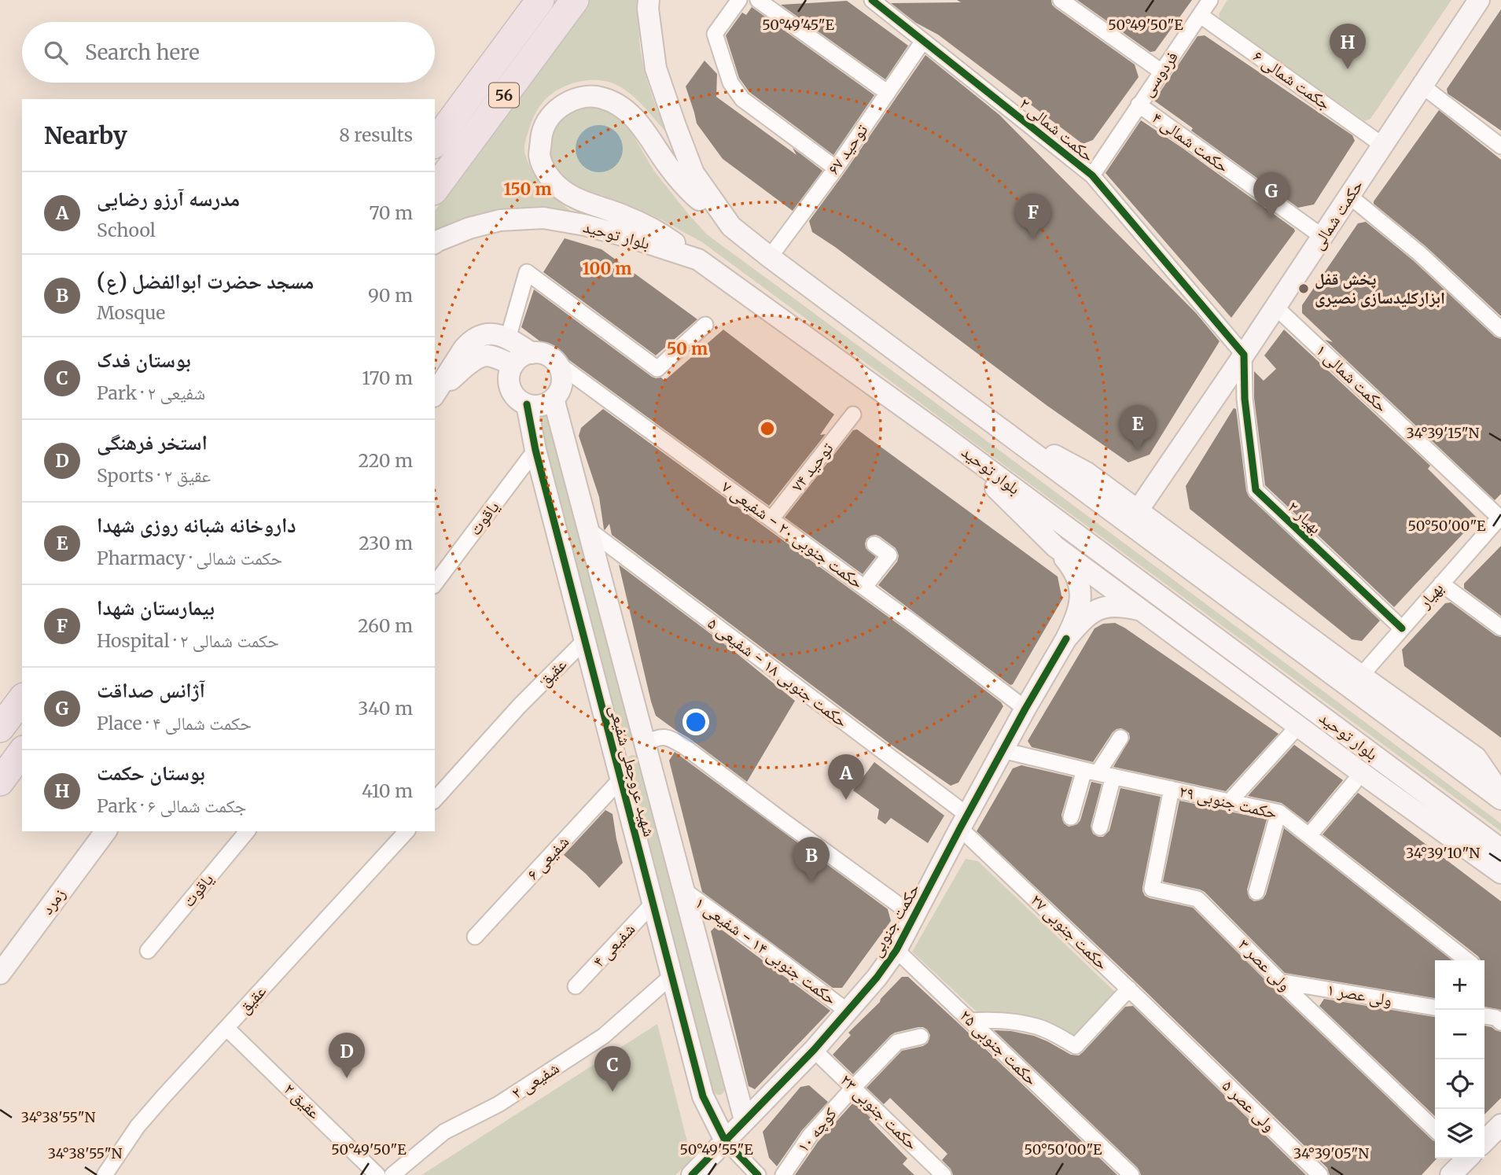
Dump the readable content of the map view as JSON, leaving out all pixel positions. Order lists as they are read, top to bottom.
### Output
{
  "streets": {
    "highway": ["56"],
    "main road": [
      "حکمت شمالی",
      "بلوار توحید",
      "شهید عروجعلی شفیعی",
      "زمرد",
      "حکمت جنوبی"
    ],
    "street": [
      "فردوسی",
      "جکمت شمالی ۶",
      "حکمت شمالی ۲",
      "حکمت شمالی ۴",
      "توحید ۶۷",
      "حکمت شمالی ۱",
      "توحید ۷۴",
      "بهیار ۲",
      "یاقوت",
      "حکمت جنوبی ۲۰ - شفیعی ۷",
      "بهیار",
      "عقیق",
      "حکمت جنوبی ۱۸ - شفیعی ۵",
      "حکمت جنوبی ۲۹",
      "شفیعی ۶",
      "حکمت جنوبی ۲۷",
      "شفیعی ۴",
      "حکمت جنوبی ۱۴ - شفیعی ۱",
      "ولی عصر ۳",
      "ولی عصر ۱",
      "حکمت جنوبی ۲۵",
      "شفیعی ۲",
      "عقیق ۲",
      "ولی عصر ۵",
      "حکمت جنوبی ۲۳",
      "کوچه ۱۰"
    ]
  },
  "crossings": [
    ["فردوسی", "جکمت شمالی ۶"],
    ["فردوسی", "حکمت شمالی ۲"],
    ["فردوسی", "حکمت شمالی ۴"],
    ["جکمت شمالی ۶", "حکمت شمالی"],
    ["حکمت شمالی ۲", "توحید ۶۷"],
    ["حکمت شمالی ۲", "حکمت شمالی"],
    ["حکمت شمالی ۲", "بهیار ۲"],
    ["حکمت شمالی ۴", "حکمت شمالی"],
    ["حکمت شمالی", "حکمت شمالی ۱"],
    ["حکمت شمالی", "بهیار ۲"],
    ["حکمت شمالی ۱", "بهیار"],
    ["توحید ۷۴", "حکمت جنوبی ۲۰ - شفیعی ۷"],
    ["بهیار ۲", "بهیار"],
    ["یاقوت", "شهید عروجعلی شفیعی"],
    ["حکمت جنوبی ۲۰ - شفیعی ۷", "شهید عروجعلی شفیعی"],
    ["حکمت جنوبی ۲۰ - شفیعی ۷", "حکمت جنوبی"],
    ["عقیق", "شهید عروجعلی شفیعی"],
    ["عقیق", "عقیق ۲"],
    ["حکمت جنوبی ۱۸ - شفیعی ۵", "شهید عروجعلی شفیعی"],
    ["حکمت جنوبی ۱۸ - شفیعی ۵", "حکمت جنوبی"],
    ["حکمت جنوبی ۱۸ - شفیعی ۵", "حکمت جنوبی ۲۷"],
    ["شهید عروجعلی شفیعی", "شفیعی ۶"],
    ["شهید عروجعلی شفیعی", "حکمت جنوبی"],
    ["شهید عروجعلی شفیعی", "شفیعی ۴"],
    ["شهید عروجعلی شفیعی", "حکمت جنوبی ۱۴ - شفیعی ۱"],
    ["شهید عروجعلی شفیعی", "شفیعی ۲"],
    ["حکمت جنوبی ۲۹", "حکمت جنوبی"],
    ["حکمت جنوبی ۲۹", "ولی عصر ۳"],
    ["حکمت جنوبی", "حکمت جنوبی ۲۷"],
    ["حکمت جنوبی", "حکمت جنوبی ۱۴ - شفیعی ۱"],
    ["حکمت جنوبی", "حکمت جنوبی ۲۵"],
    ["حکمت جنوبی", "حکمت جنوبی ۲۳"],
    ["حکمت جنوبی ۲۷", "ولی عصر ۵"],
    ["ولی عصر ۳", "ولی عصر ۱"],
    ["حکمت جنوبی ۲۳", "کوچه ۱۰"]
  ],
  "places": ["پخش قفل ابزارکلیدسازی نصیری"],
  "page": {
    "search": "Search here",
    "pins": [
      "H",
      "G",
      "F",
      "E",
      "A",
      "B",
      "D",
      "C"
    ],
    "heading": ["Nearby", "8 results"],
    "list": [
      {
        "mark": "A",
        "name": "مدرسه آرزو رضایی",
        "note": "School",
        "value": "70 m"
      },
      {
        "mark": "B",
        "name": "مسجد حضرت ابوالفضل (ع)",
        "note": "Mosque",
        "value": "90 m"
      },
      {
        "mark": "C",
        "name": "بوستان فدک",
        "note": "Park · شفیعی ۲",
        "value": "170 m"
      },
      {
        "mark": "D",
        "name": "استخر فرهنگی",
        "note": "Sports · عقیق ۲",
        "value": "220 m"
      },
      {
        "mark": "E",
        "name": "داروخانه شبانه روزی شهدا",
        "note": "Pharmacy · حکمت شمالی",
        "value": "230 m"
      },
      {
        "mark": "F",
        "name": "بیمارستان شهدا",
        "note": "Hospital · حکمت شمالی ۲",
        "value": "260 m"
      },
      {
        "mark": "G",
        "name": "آژانس صداقت",
        "note": "Place · حکمت شمالی ۴",
        "value": "340 m"
      },
      {
        "mark": "H",
        "name": "بوستان حکمت",
        "note": "Park · جکمت شمالی ۶",
        "value": "410 m"
      }
    ],
    "map_buttons": ["+", "−"]
  },
  "coordinates": [
    "50°49'45\"E",
    "50°49'50\"E",
    "34°39'15\"N",
    "50°50'00\"E",
    "34°39'10\"N",
    "34°38'55\"N",
    "50°49'55\"E",
    "34°39'05\"N"
  ],
  "rings": ["150 m", "100 m", "50 m"]
}
